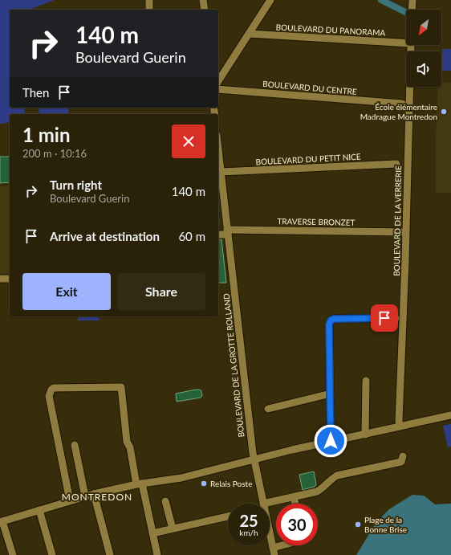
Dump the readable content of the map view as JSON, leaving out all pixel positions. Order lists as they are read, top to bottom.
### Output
{
  "streets": {
    "street": [
      "BOULEVARD DU PANORAMA",
      "BOULEVARD DU CENTRE",
      "BOULEVARD DU PETIT NICE",
      "BOULEVARD DE LA VERRERIE",
      "TRAVERSE BRONZET",
      "BOULEVARD DE LA GROTTE ROLLAND"
    ]
  },
  "crossings": [
    ["BOULEVARD DU PETIT NICE", "BOULEVARD DE LA GROTTE ROLLAND"],
    ["BOULEVARD DE LA VERRERIE", "TRAVERSE BRONZET"],
    ["TRAVERSE BRONZET", "BOULEVARD DE LA GROTTE ROLLAND"]
  ],
  "districts": ["MONTREDON"],
  "places": ["École élémentaire Madrague Montredon", "Relais Poste", "Plage de la Bonne Brise"],
  "north": "bottom left",
  "page": {
    "turn": ["140 m", "Boulevard Guerin"],
    "then": "Then",
    "heading": ["1 min", "200 m · 10:16"],
    "list": [
      {
        "name": "Turn right",
        "note": "Boulevard Guerin",
        "value": "140 m"
      },
      {
        "name": "Arrive at destination",
        "value": "60 m"
      }
    ],
    "buttons": ["Exit", "Share"],
    "speed": "25 km/h",
    "limit": "30"
  }
}
